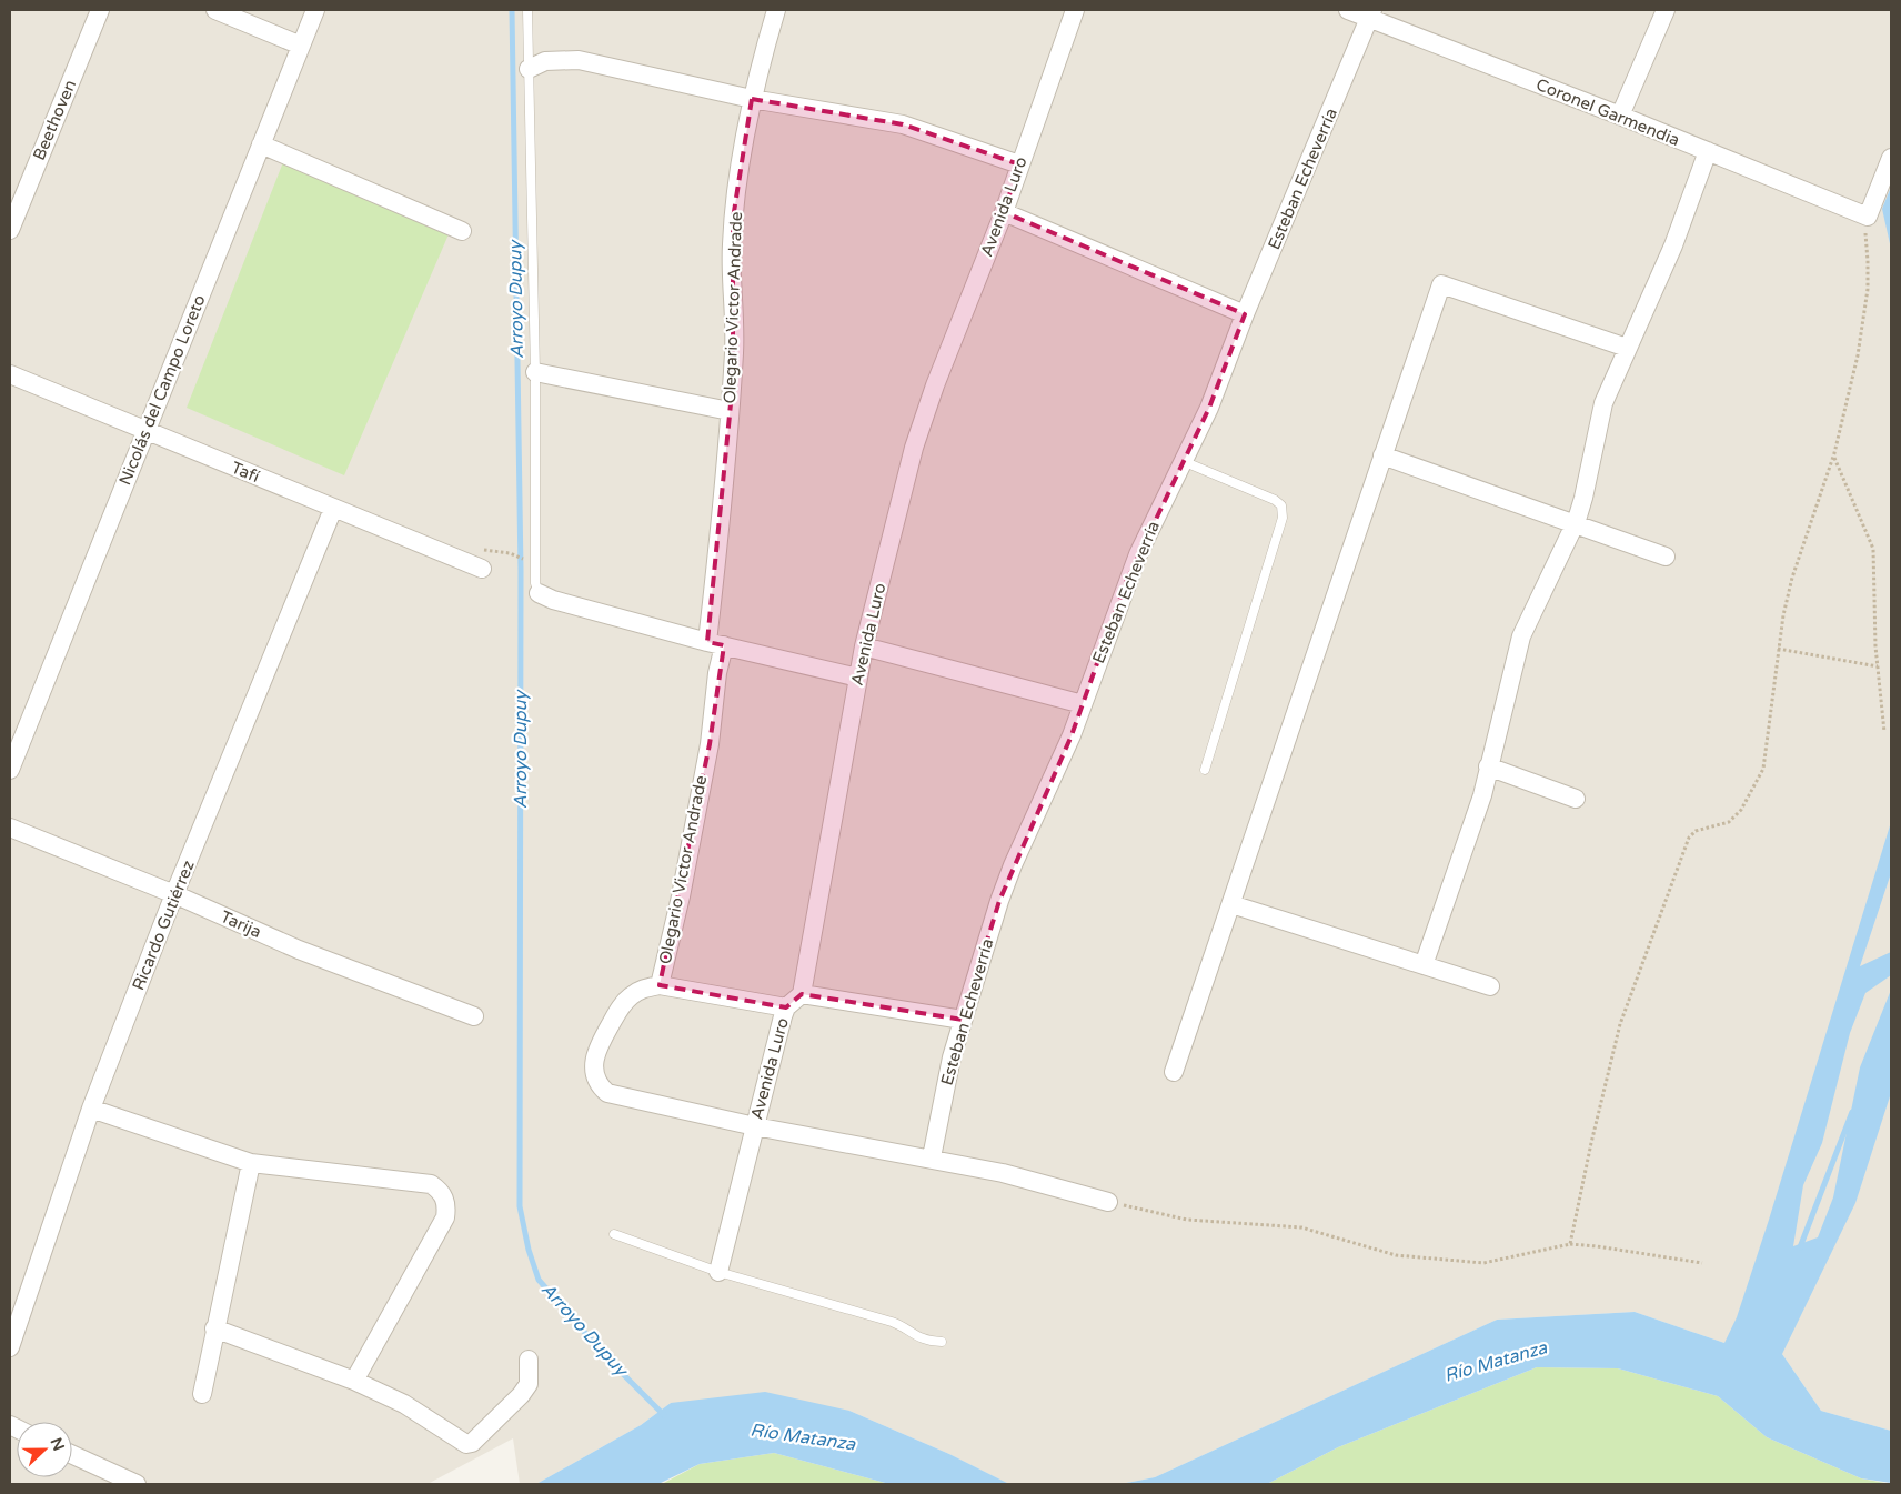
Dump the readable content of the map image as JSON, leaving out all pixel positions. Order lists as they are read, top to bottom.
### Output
{
  "streets": {
    "street": [
      "Coronel Garmendia",
      "Beethoven",
      "Esteban Echeverría",
      "Avenida Luro",
      "Olegario Victor Andrade",
      "Nicolás del Campo Loreto",
      "Tafí",
      "Tarija",
      "Ricardo Gutiérrez"
    ]
  },
  "crossings": [
    ["Coronel Garmendia", "Esteban Echeverría"],
    ["Avenida Luro", "Olegario Victor Andrade"],
    ["Nicolás del Campo Loreto", "Tafí"],
    ["Tafí", "Ricardo Gutiérrez"],
    ["Tarija", "Ricardo Gutiérrez"]
  ],
  "water": ["Arroyo Dupuy", "Río Matanza"],
  "north": "right"
}
